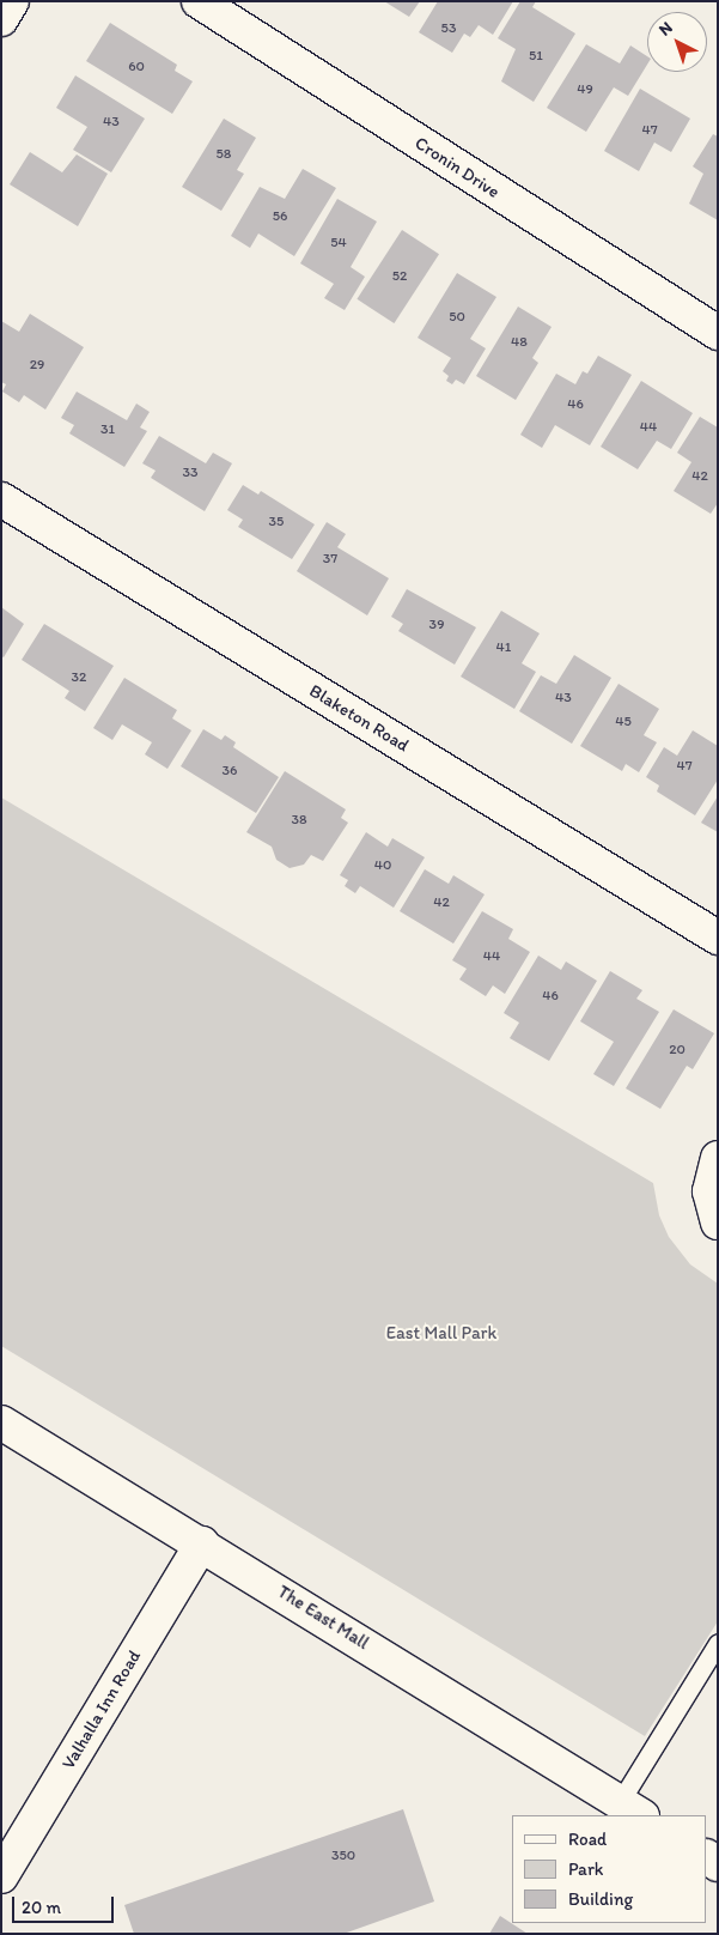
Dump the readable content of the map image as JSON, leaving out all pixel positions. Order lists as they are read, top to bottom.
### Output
{
  "streets": {
    "street": [
      "Cronin Drive",
      "Blaketon Road",
      "The East Mall",
      "Valhalla Inn Road"
    ]
  },
  "crossings": [
    ["The East Mall", "Valhalla Inn Road"]
  ],
  "parks": ["East Mall Park"],
  "house_numbers": [
    "53",
    "51",
    "60",
    "49",
    "43",
    "47",
    "58",
    "56",
    "54",
    "52",
    "50",
    "48",
    "29",
    "46",
    "44",
    "31",
    "33",
    "42",
    "35",
    "37",
    "39",
    "41",
    "32",
    "43",
    "45",
    "47",
    "36",
    "38",
    "40",
    "42",
    "44",
    "46",
    "20",
    "350"
  ],
  "legend": ["Road", "Park", "Building"],
  "scale_bar": "20 m",
  "north": "top left"
}
